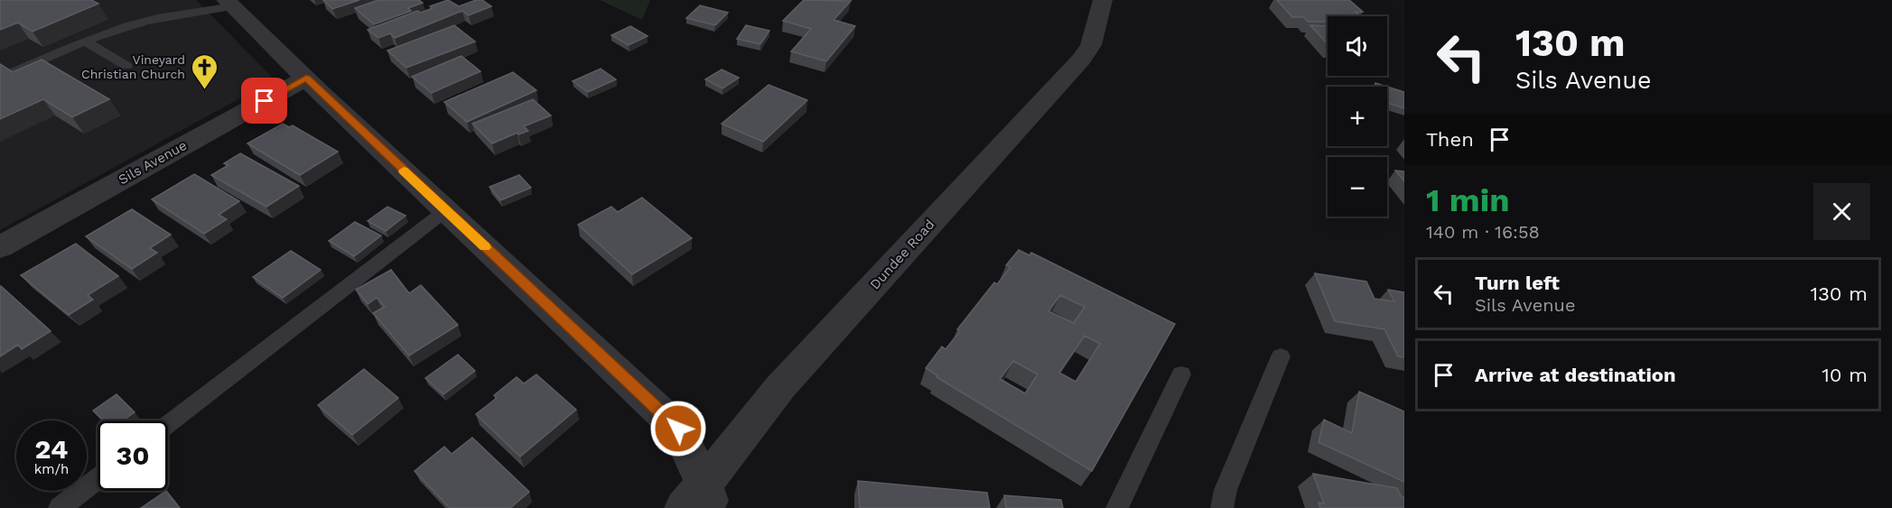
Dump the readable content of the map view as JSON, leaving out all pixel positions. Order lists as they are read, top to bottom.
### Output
{
  "streets": {
    "street": ["Sils Avenue", "Dundee Road"]
  },
  "places": {
    "church": ["Vineyard Christian Church"]
  },
  "page": {
    "turn": ["130 m", "Sils Avenue"],
    "map_buttons": ["+", "−"],
    "then": "Then",
    "heading": ["1 min", "140 m · 16:58"],
    "list": [
      {
        "name": "Turn left",
        "note": "Sils Avenue",
        "value": "130 m"
      },
      {
        "name": "Arrive at destination",
        "value": "10 m"
      }
    ],
    "speed": "24 km/h",
    "limit": "30"
  }
}
